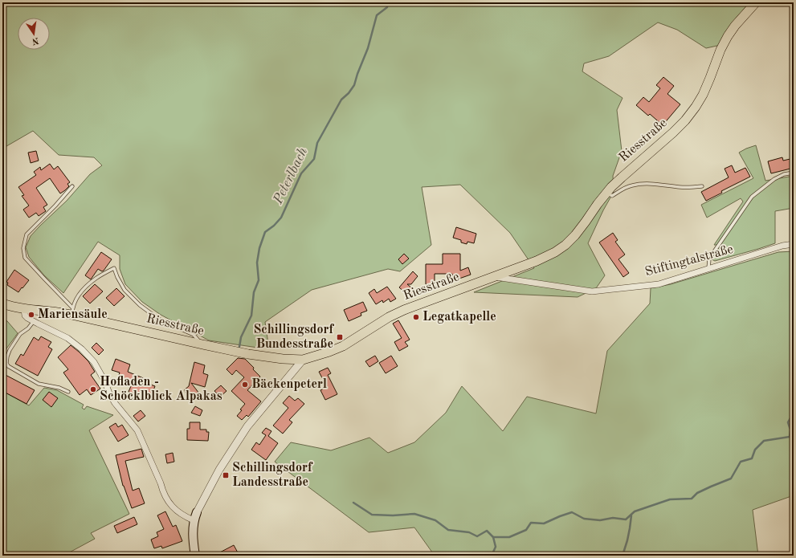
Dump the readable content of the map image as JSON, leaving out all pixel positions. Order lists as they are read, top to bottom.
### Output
{
  "streets": {
    "main road": ["Riesstraße"],
    "street": ["Stiftingtalstraße"]
  },
  "crossings": [
    ["Riesstraße", "Stiftingtalstraße"]
  ],
  "water": ["Peterlbach"],
  "places": {
    "other": [
      "Mariensäule",
      "Legatkapelle",
      "Bäckenpeterl",
      "Hofladen - Schöcklblick Alpakas"
    ],
    "transit": ["Schillingsdorf Bundesstraße", "Schillingsdorf Landesstraße"]
  },
  "north": "bottom"
}
